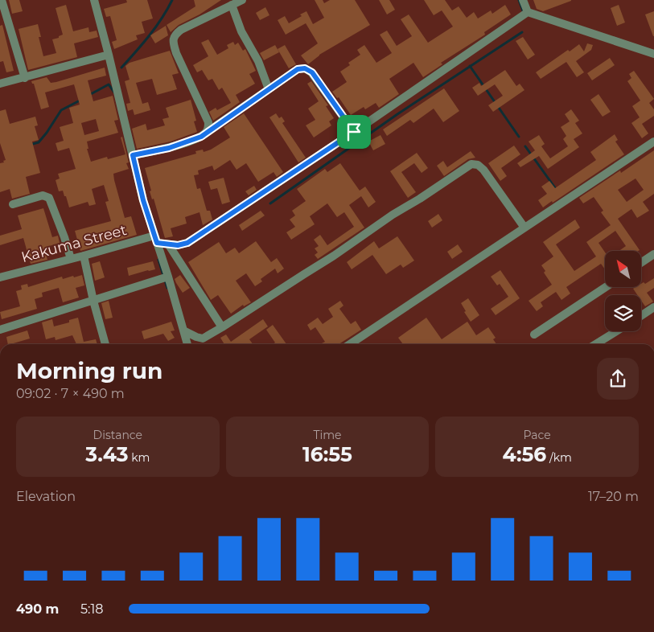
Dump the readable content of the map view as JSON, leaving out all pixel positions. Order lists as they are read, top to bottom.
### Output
{
  "streets": {
    "street": ["Kakuma Street"]
  },
  "north": "top left",
  "page": {
    "heading": ["Morning run", "09:02 · 7 × 490 m"],
    "stats": [
      ["Distance", "3.43 km"],
      ["Time", "16:55"],
      ["Pace", "4:56 /km"]
    ],
    "chart": ["Elevation", "17–20 m"],
    "list": [
      {
        "name": "490 m",
        "note": "5:18"
      }
    ]
  }
}
